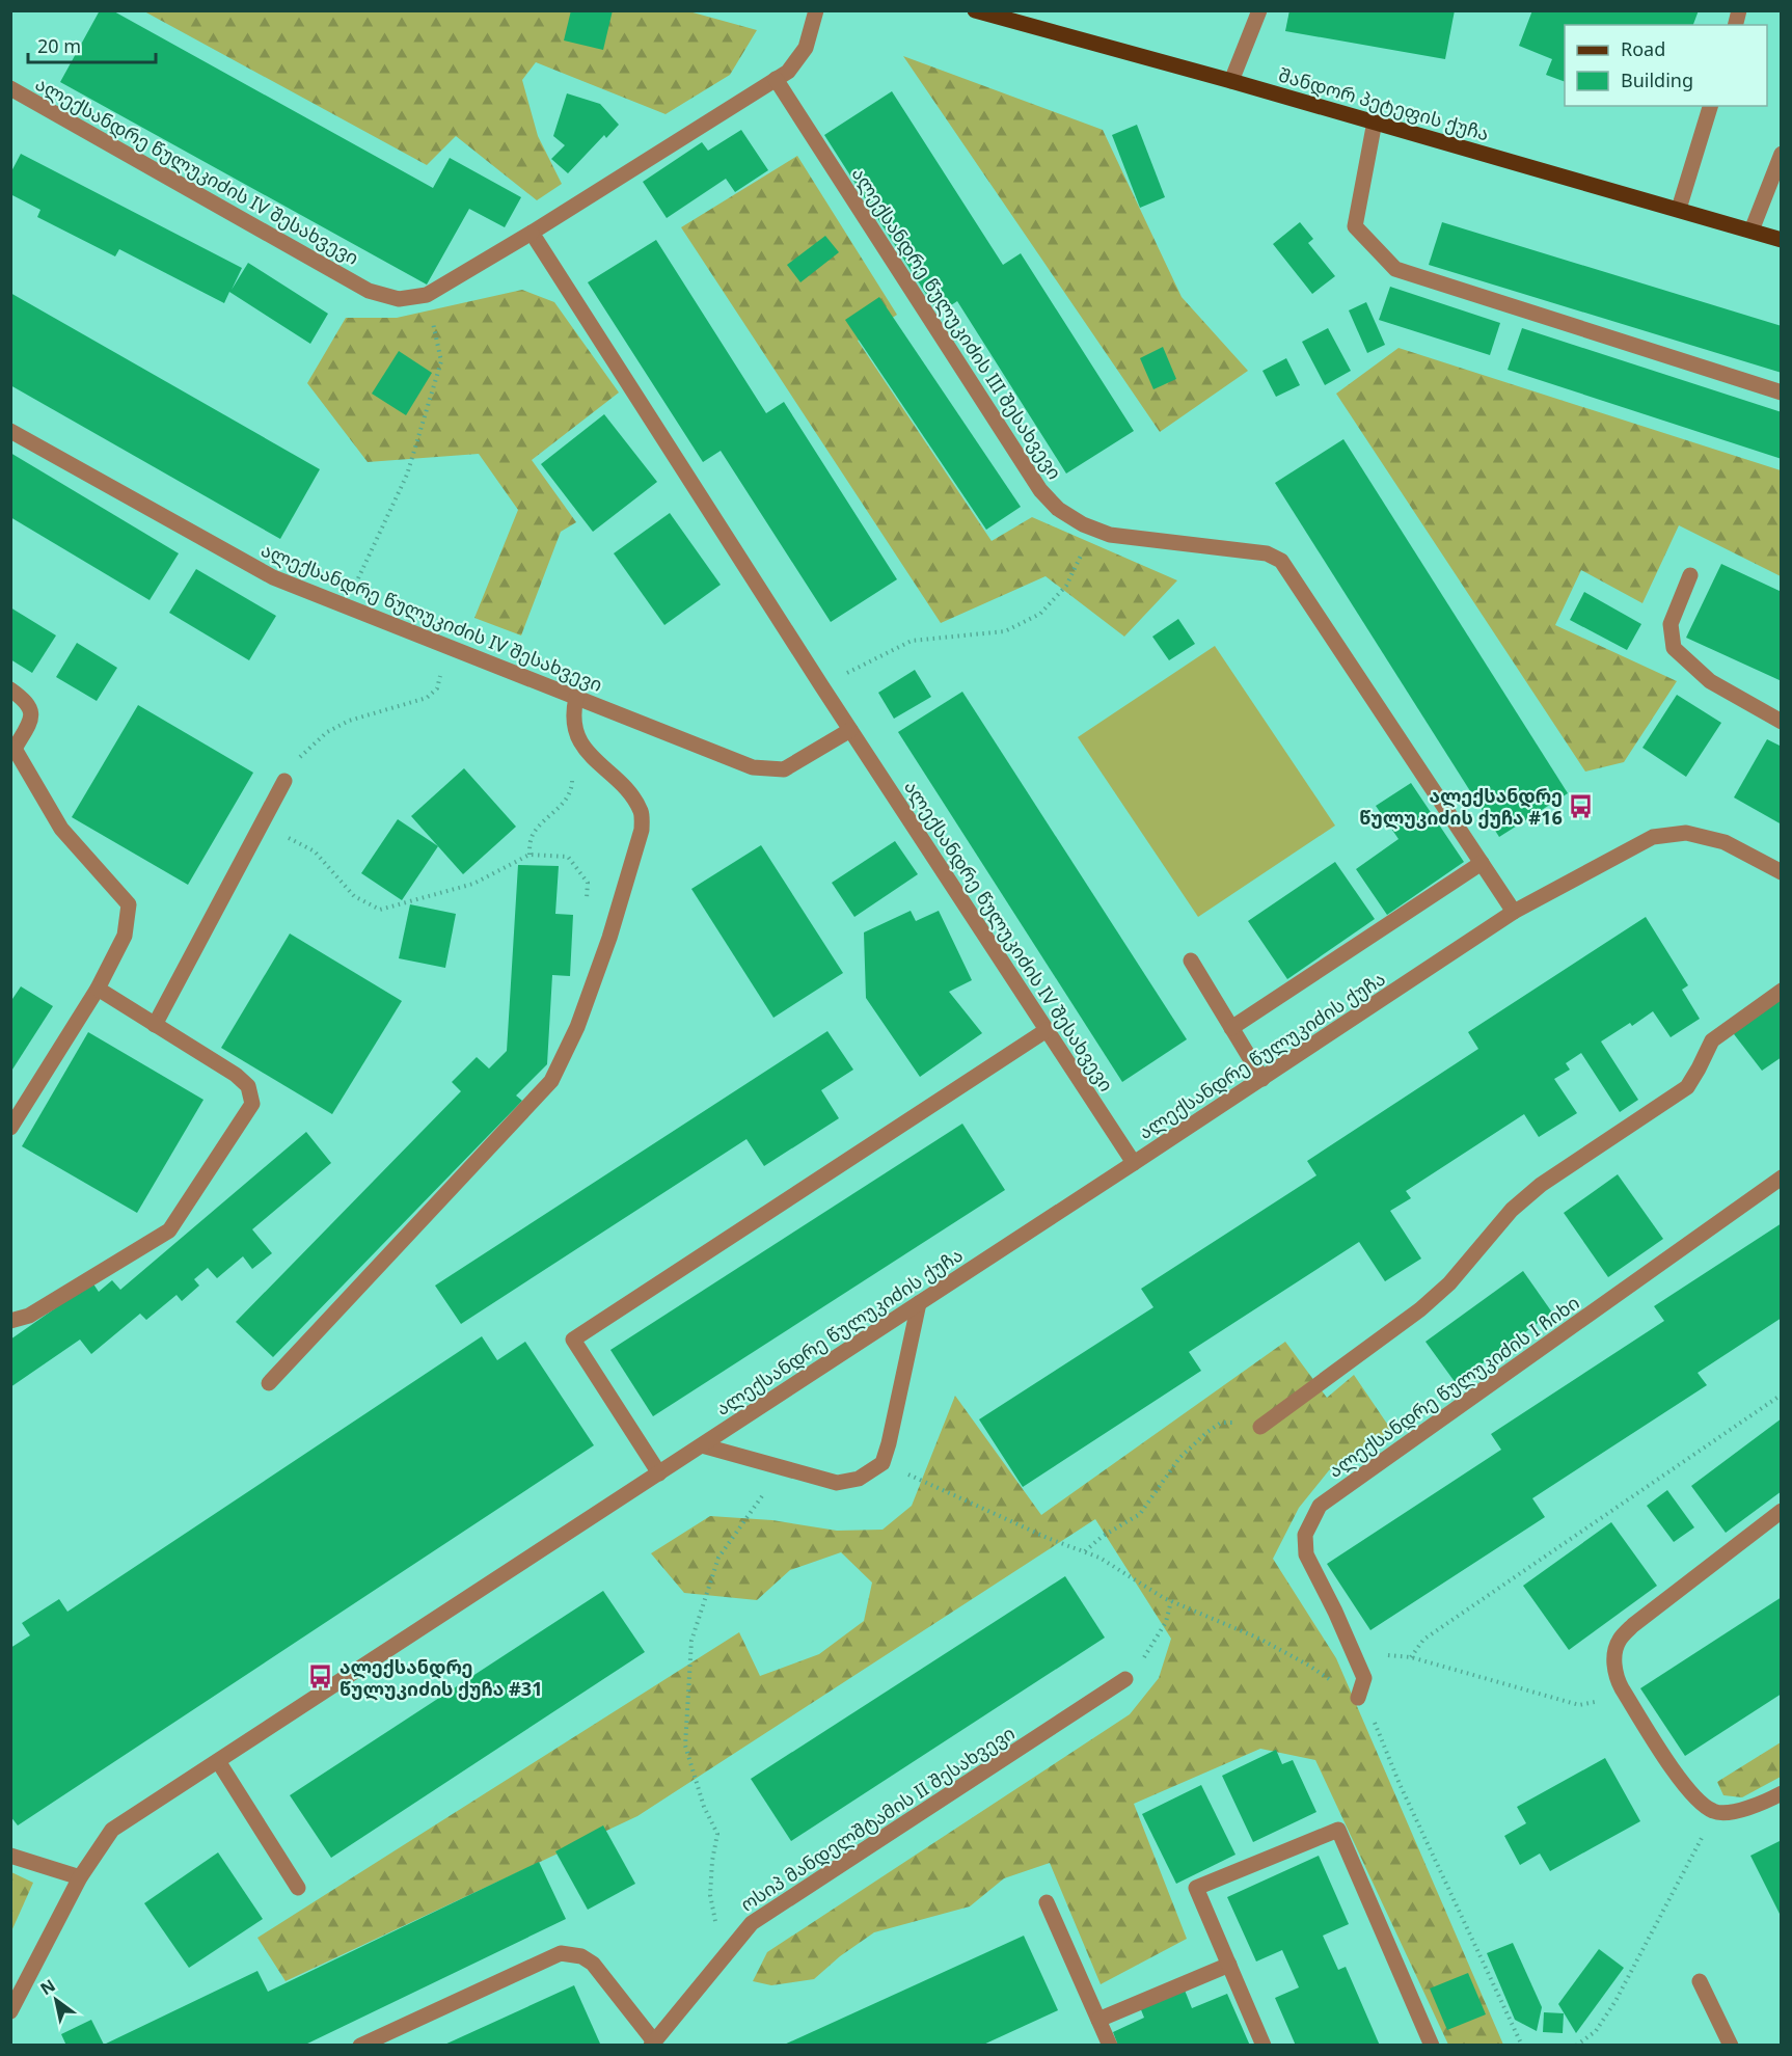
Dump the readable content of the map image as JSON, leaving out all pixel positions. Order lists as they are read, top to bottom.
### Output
{
  "streets": {
    "main road": ["შანდორ პეტეფის ქუჩა"],
    "street": [
      "ალექსანდრე წულუკიძის IV შესახვევი",
      "ალექსანდრე წულუკიძის III შესახვევი",
      "ალექსანდრე წულუკიძის ქუჩა",
      "ალექსანდრე წულუკიძის I ჩიხი",
      "ოსიპ მანდელშტამის II შესახვევი"
    ]
  },
  "crossings": [
    ["ალექსანდრე წულუკიძის IV შესახვევი", "ალექსანდრე წულუკიძის III შესახვევი"],
    ["ალექსანდრე წულუკიძის IV შესახვევი", "ალექსანდრე წულუკიძის ქუჩა"],
    ["ალექსანდრე წულუკიძის III შესახვევი", "ალექსანდრე წულუკიძის ქუჩა"]
  ],
  "places": {
    "bus stop": ["ალექსანდრე წულუკიძის ქუჩა #16", "ალექსანდრე წულუკიძის ქუჩა #31"]
  },
  "legend": ["Road", "Building"],
  "scale_bar": "20 m",
  "north": "top left"
}
